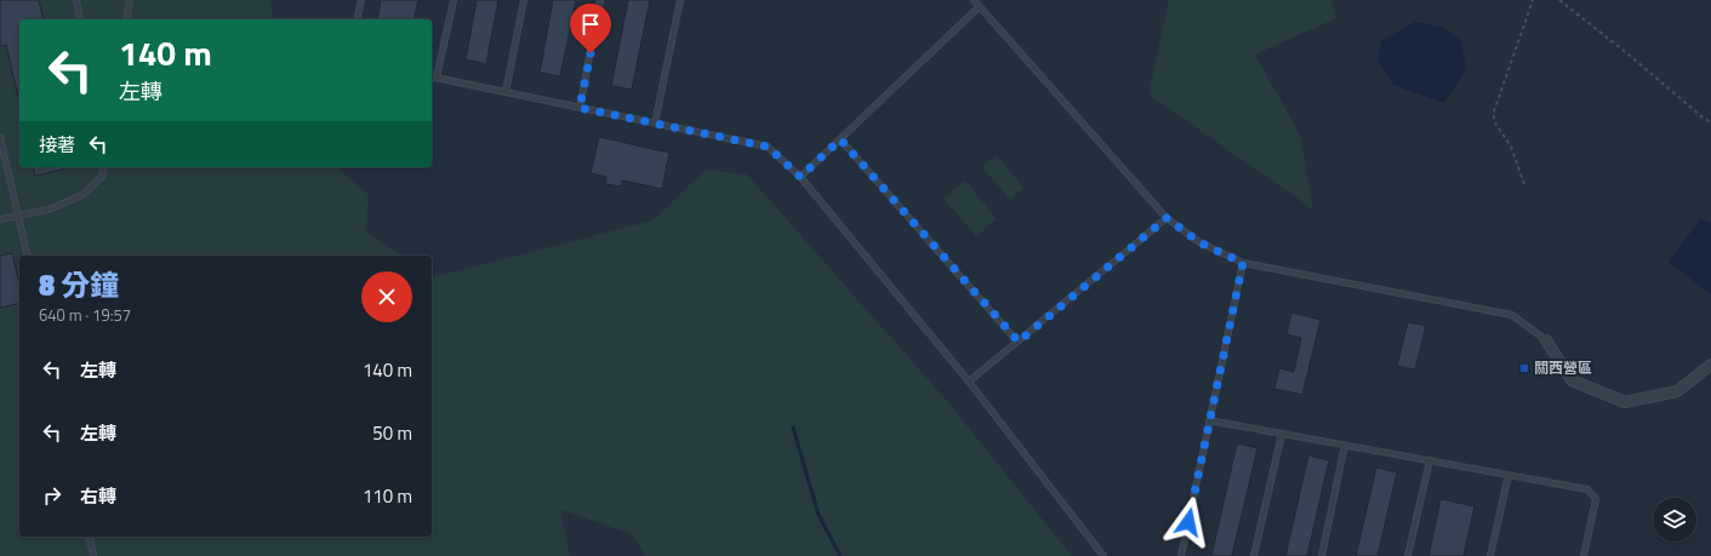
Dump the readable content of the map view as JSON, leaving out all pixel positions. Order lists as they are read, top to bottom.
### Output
{
  "places": {
    "transit": ["關西營區"]
  },
  "page": {
    "turn": ["140 m", "左轉"],
    "then": "接著",
    "heading": ["8 分鐘", "640 m · 19:57"],
    "list": [
      {
        "name": "左轉",
        "value": "140 m"
      },
      {
        "name": "左轉",
        "value": "50 m"
      },
      {
        "name": "右轉",
        "value": "110 m"
      }
    ]
  }
}
